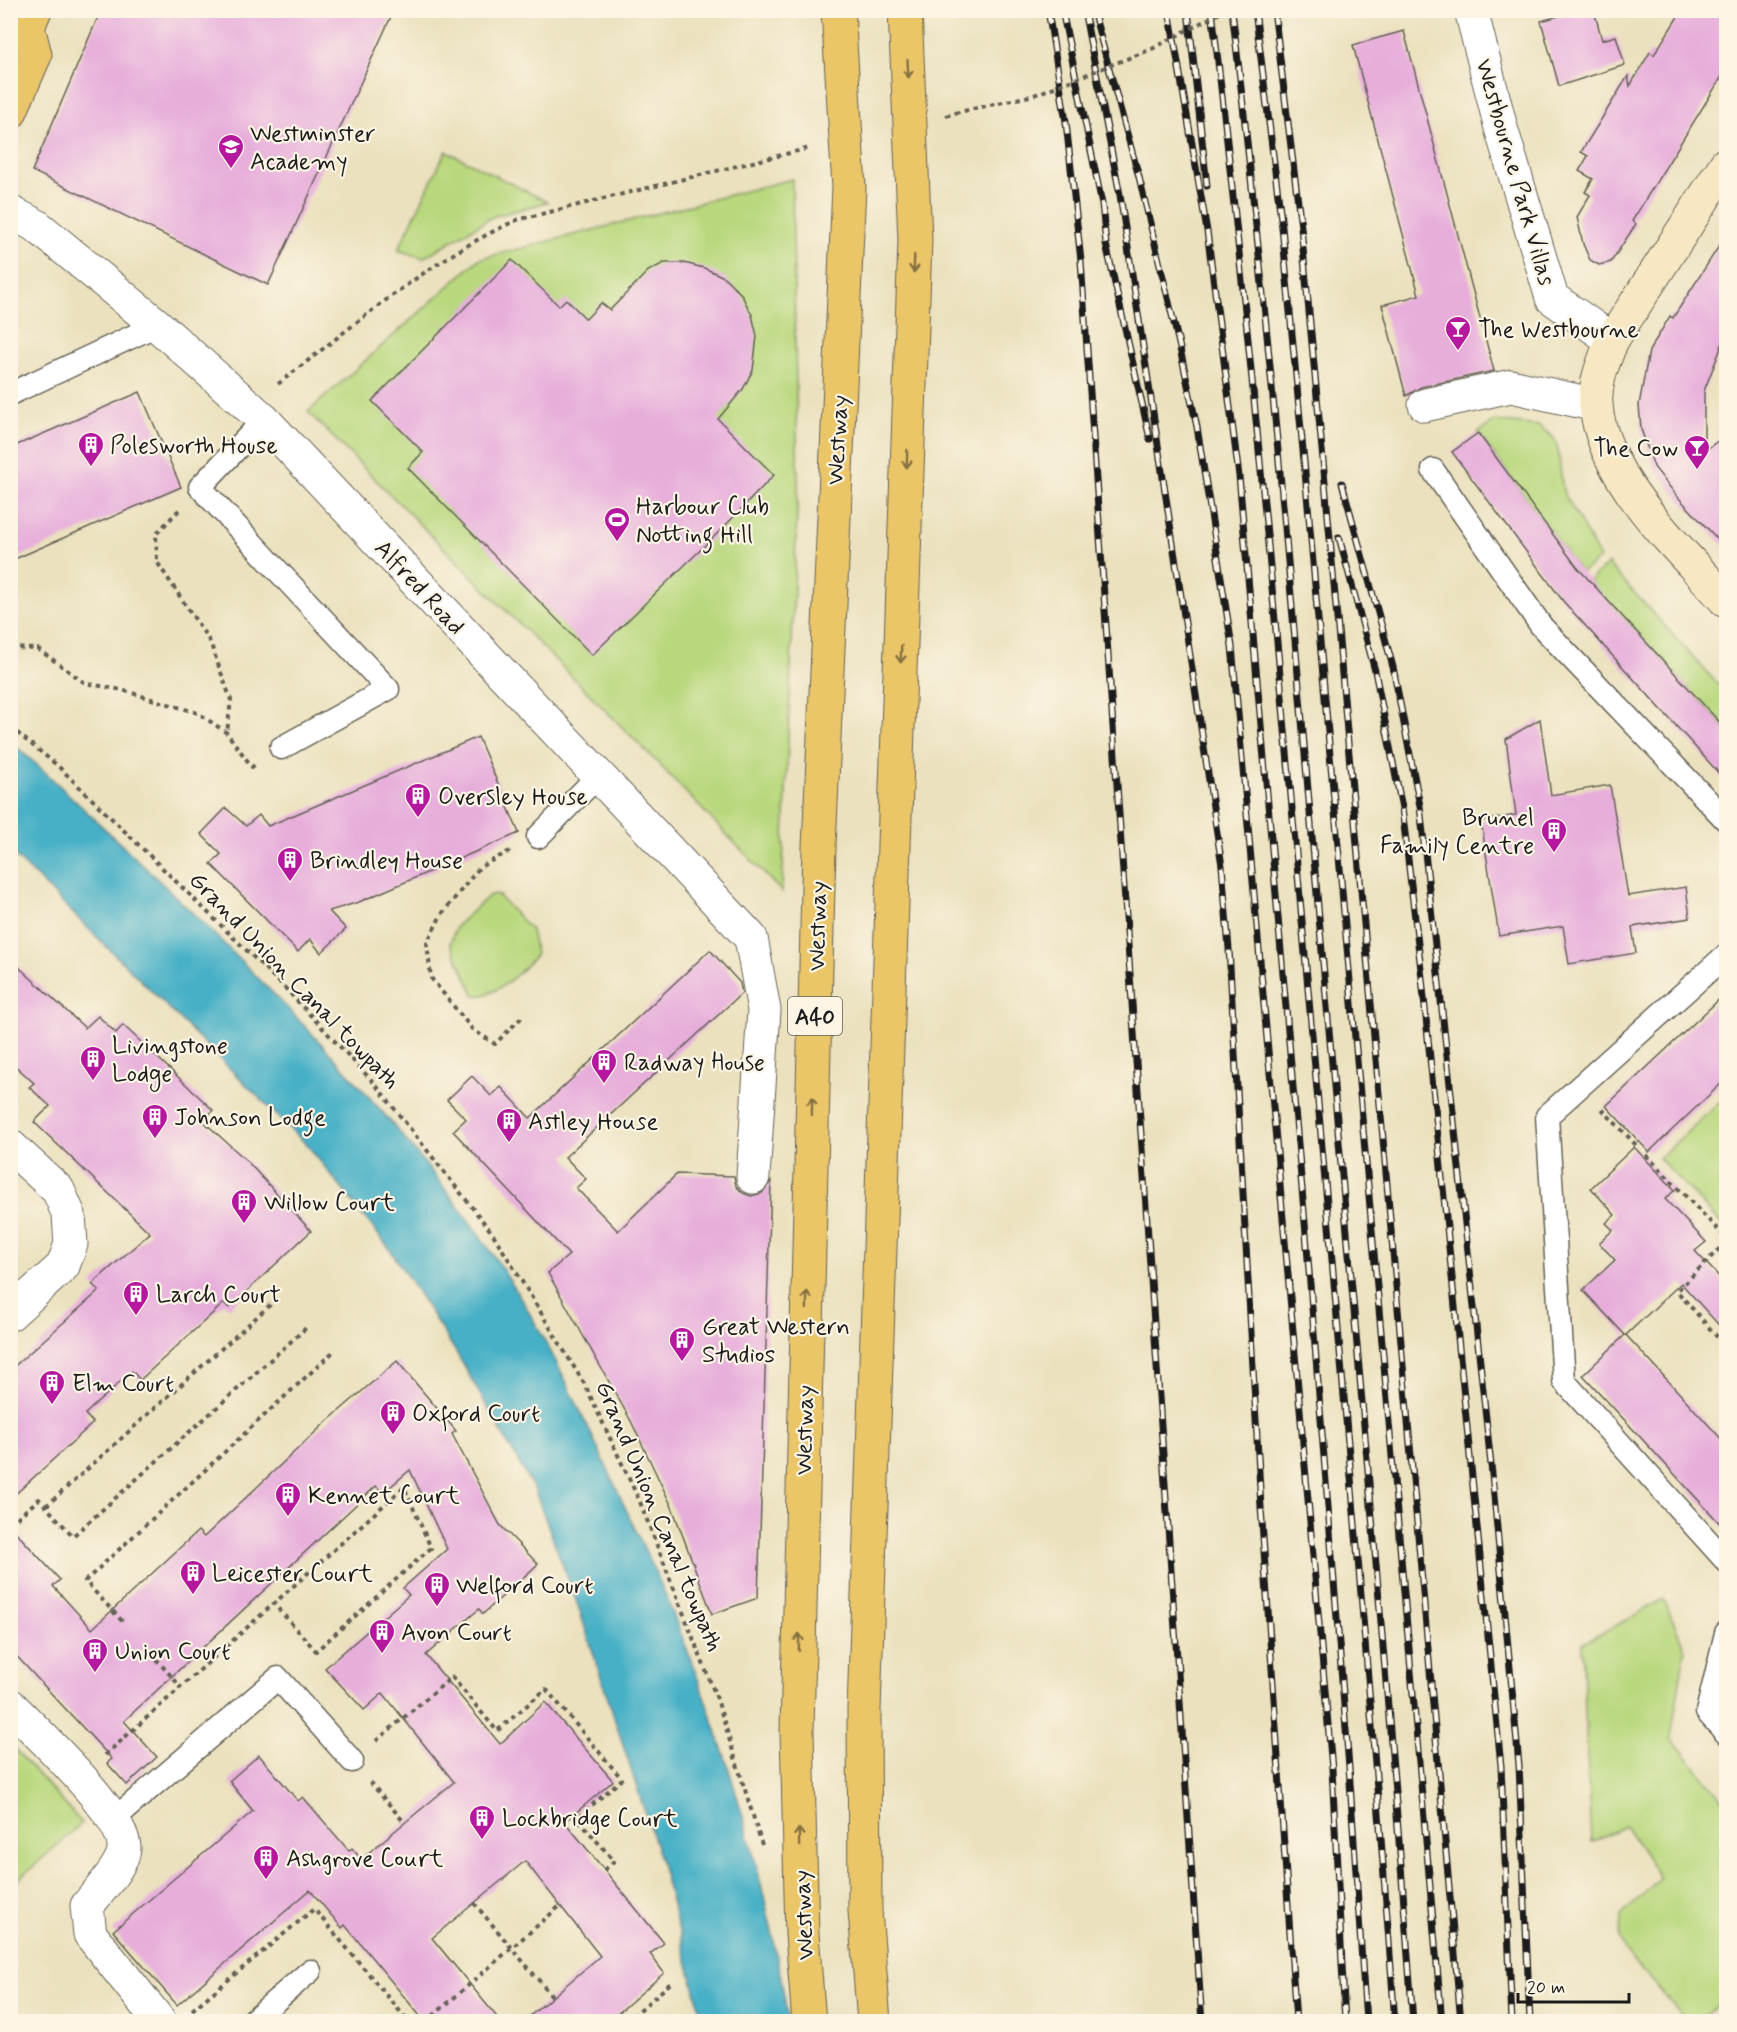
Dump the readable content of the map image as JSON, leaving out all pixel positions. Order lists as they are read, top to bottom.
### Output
{
  "streets": {
    "main road": ["Westway", "A40"],
    "street": ["Westbourne Park Villas", "Alfred Road"],
    "path": ["Grand Union Canal towpath"]
  },
  "places": {
    "school or university": ["Westminster Academy"],
    "bar": ["The Westbourne", "The Cow"],
    "building": [
      "Polesworth House",
      "Oversley House",
      "Brunel Family Centre",
      "Brindley House",
      "Livingstone Lodge",
      "Radway House",
      "Johnson Lodge",
      "Astley House",
      "Willow Court",
      "Larch Court",
      "Great Western Studios",
      "Elm Court",
      "Oxford Court",
      "Kennet Court",
      "Leicester Court",
      "Welford Court",
      "Avon Court",
      "Union Court",
      "Lockbridge Court",
      "Ashgrove Court"
    ],
    "sports": ["Harbour Club Notting Hill"]
  },
  "scale_bar": "20 m"
}
